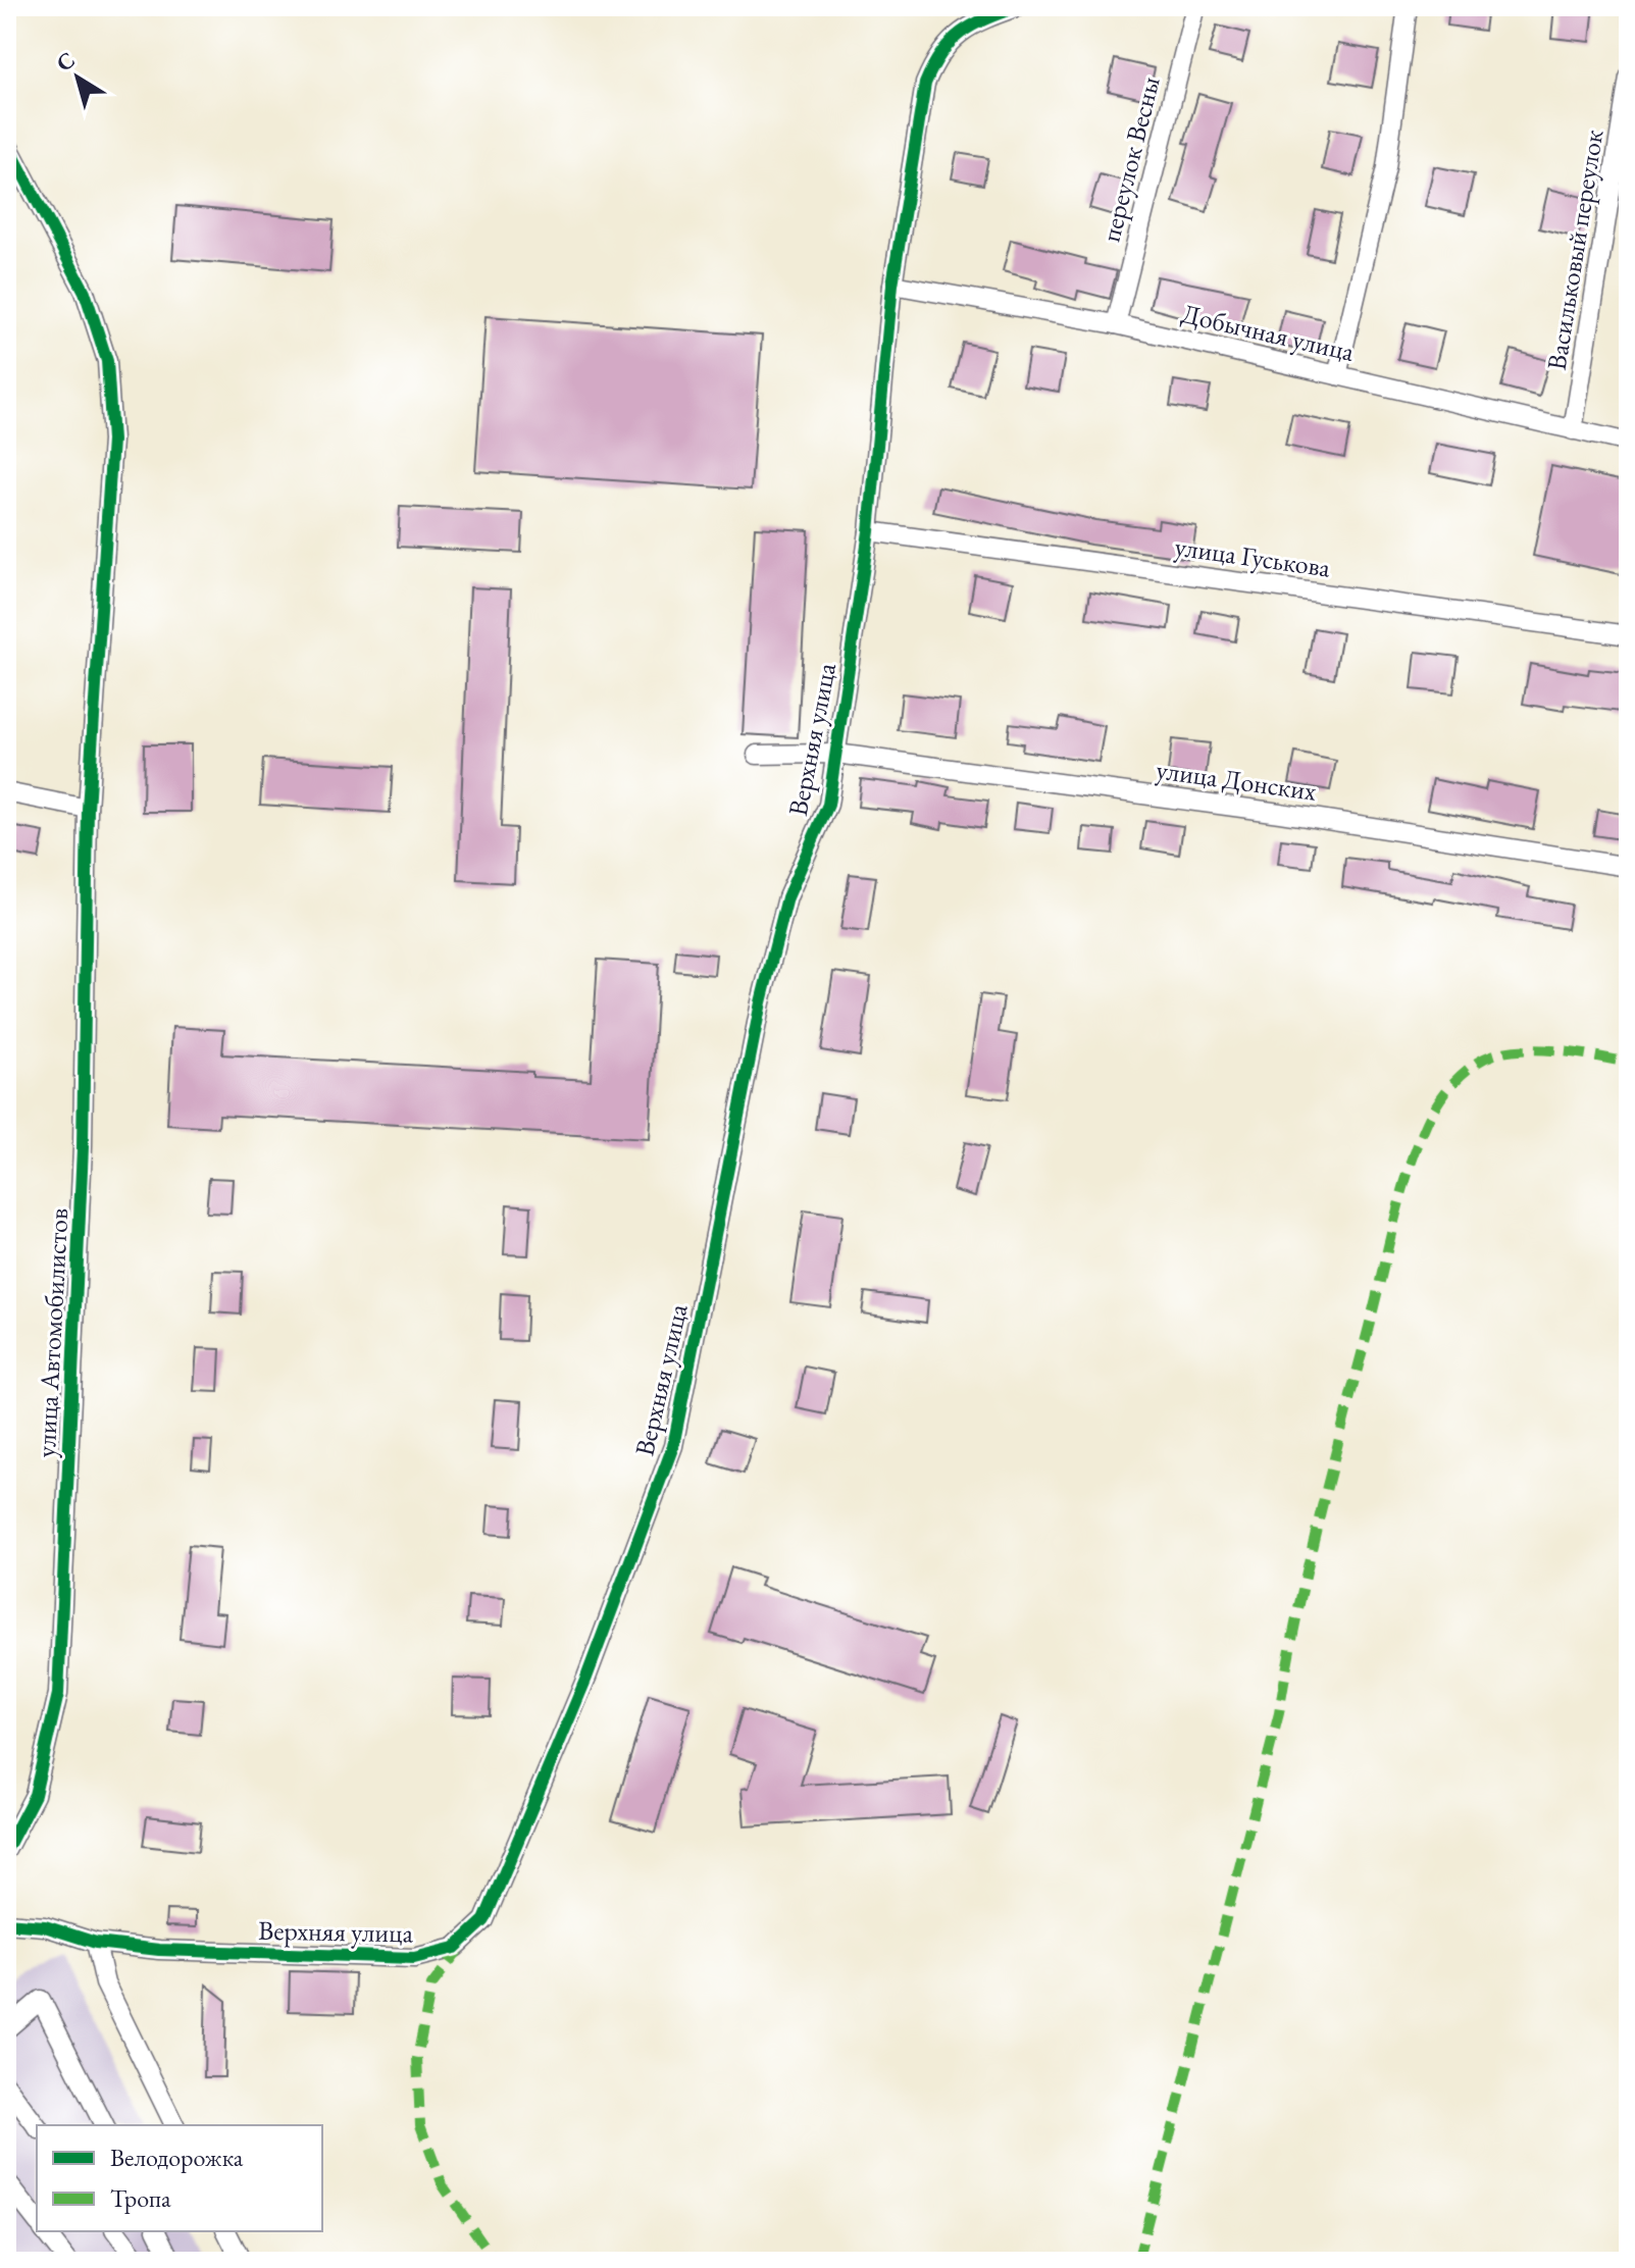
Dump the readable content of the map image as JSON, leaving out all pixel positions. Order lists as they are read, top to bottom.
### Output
{
  "streets": {
    "street": [
      "переулок Весны",
      "Васильковый переулок",
      "Добычная улица",
      "улица Гуськова",
      "Верхняя улица",
      "улица Донских",
      "улица Автомобилистов"
    ]
  },
  "crossings": [
    ["переулок Весны", "Добычная улица"],
    ["Васильковый переулок", "Добычная улица"],
    ["Добычная улица", "Верхняя улица"],
    ["улица Гуськова", "Верхняя улица"],
    ["Верхняя улица", "улица Донских"]
  ],
  "legend": ["Велодорожка", "Тропа"],
  "north": "top left"
}
